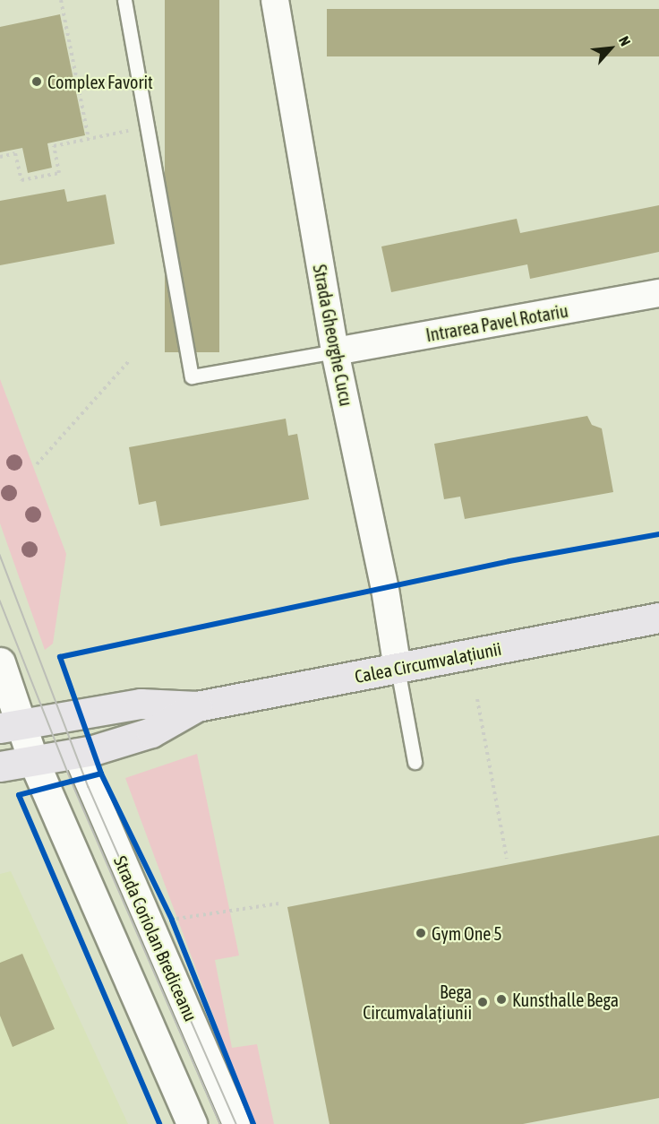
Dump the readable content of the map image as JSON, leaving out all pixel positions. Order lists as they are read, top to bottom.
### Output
{
  "streets": {
    "main road": ["Calea Circumvalațiunii"],
    "street": ["Intrarea Pavel Rotariu", "Strada Gheorghe Cucu", "Strada Coriolan Brediceanu"]
  },
  "crossings": [
    ["Intrarea Pavel Rotariu", "Strada Gheorghe Cucu"],
    ["Strada Gheorghe Cucu", "Calea Circumvalațiunii"],
    ["Calea Circumvalațiunii", "Strada Coriolan Brediceanu"]
  ],
  "places": [
    "Complex Favorit",
    "Gym One 5",
    "Kunsthalle Bega",
    "Bega Circumvalațiunii"
  ],
  "north": "top right"
}
